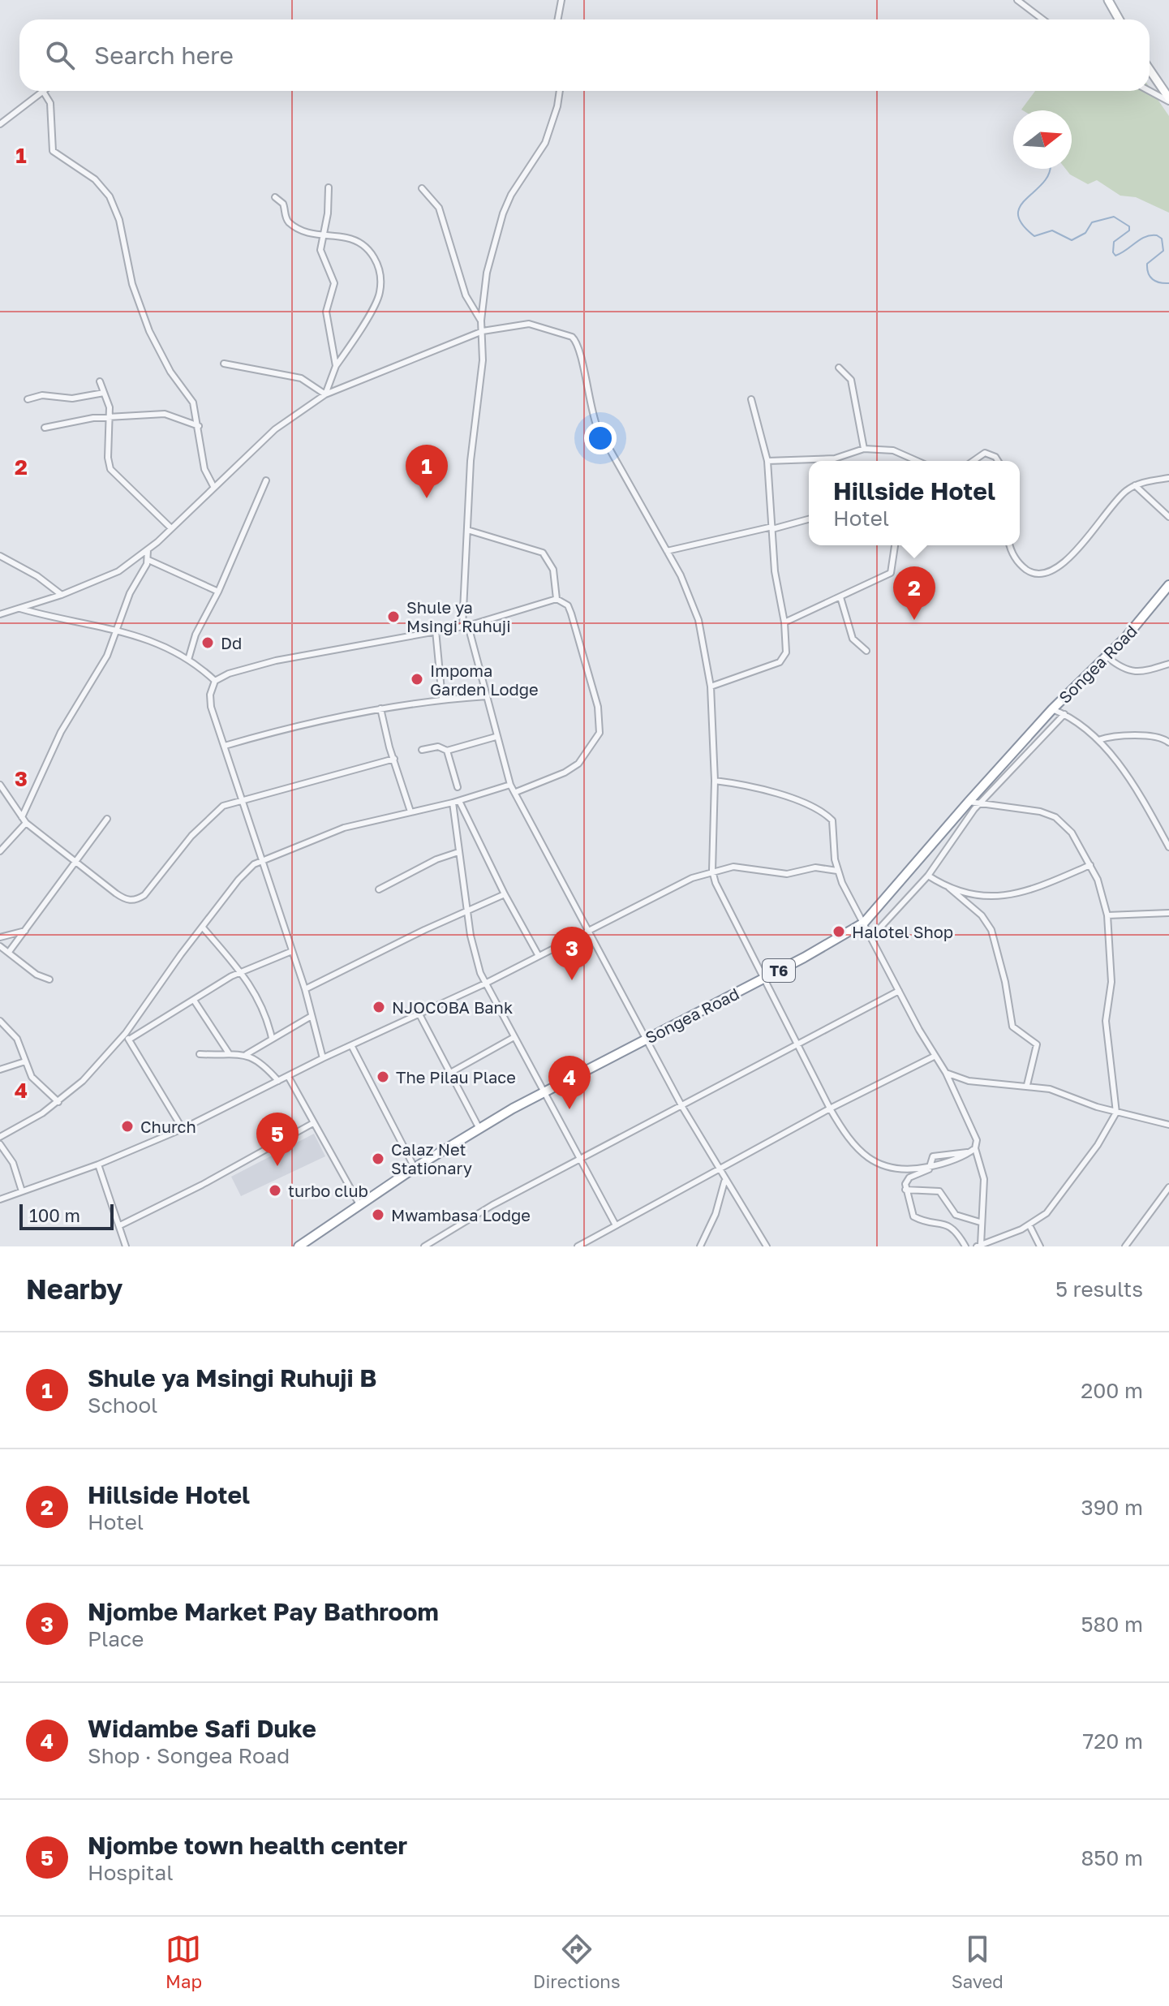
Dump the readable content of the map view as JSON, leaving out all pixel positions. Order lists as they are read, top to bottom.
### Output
{
  "streets": {
    "highway": ["Songea Road", "T6"]
  },
  "places": [
    "Shule ya Msingi Ruhuji",
    "Dd",
    "Impoma Garden Lodge",
    "Halotel Shop",
    "NJOCOBA Bank",
    "The Pilau Place",
    "Church",
    "Calaz Net Stationary",
    "turbo club",
    "Mwambasa Lodge"
  ],
  "scale_bar": "100 m",
  "north": "right",
  "page": {
    "search": "Search here",
    "pins": [
      "1",
      "2",
      "3",
      "4",
      "5"
    ],
    "popup": ["Hillside Hotel", "Hotel"],
    "scale": "100 m",
    "heading": ["Nearby", "5 results"],
    "list": [
      {
        "mark": "1",
        "name": "Shule ya Msingi Ruhuji B",
        "note": "School",
        "value": "200 m"
      },
      {
        "mark": "2",
        "name": "Hillside Hotel",
        "note": "Hotel",
        "value": "390 m"
      },
      {
        "mark": "3",
        "name": "Njombe Market Pay Bathroom",
        "note": "Place",
        "value": "580 m"
      },
      {
        "mark": "4",
        "name": "Widambe Safi Duke",
        "note": "Shop · Songea Road",
        "value": "720 m"
      },
      {
        "mark": "5",
        "name": "Njombe town health center",
        "note": "Hospital",
        "value": "850 m"
      }
    ],
    "nav": ["Map", "Directions", "Saved"]
  },
  "grid": {
    "rows": [
      "1",
      "2",
      "3",
      "4"
    ]
  }
}
